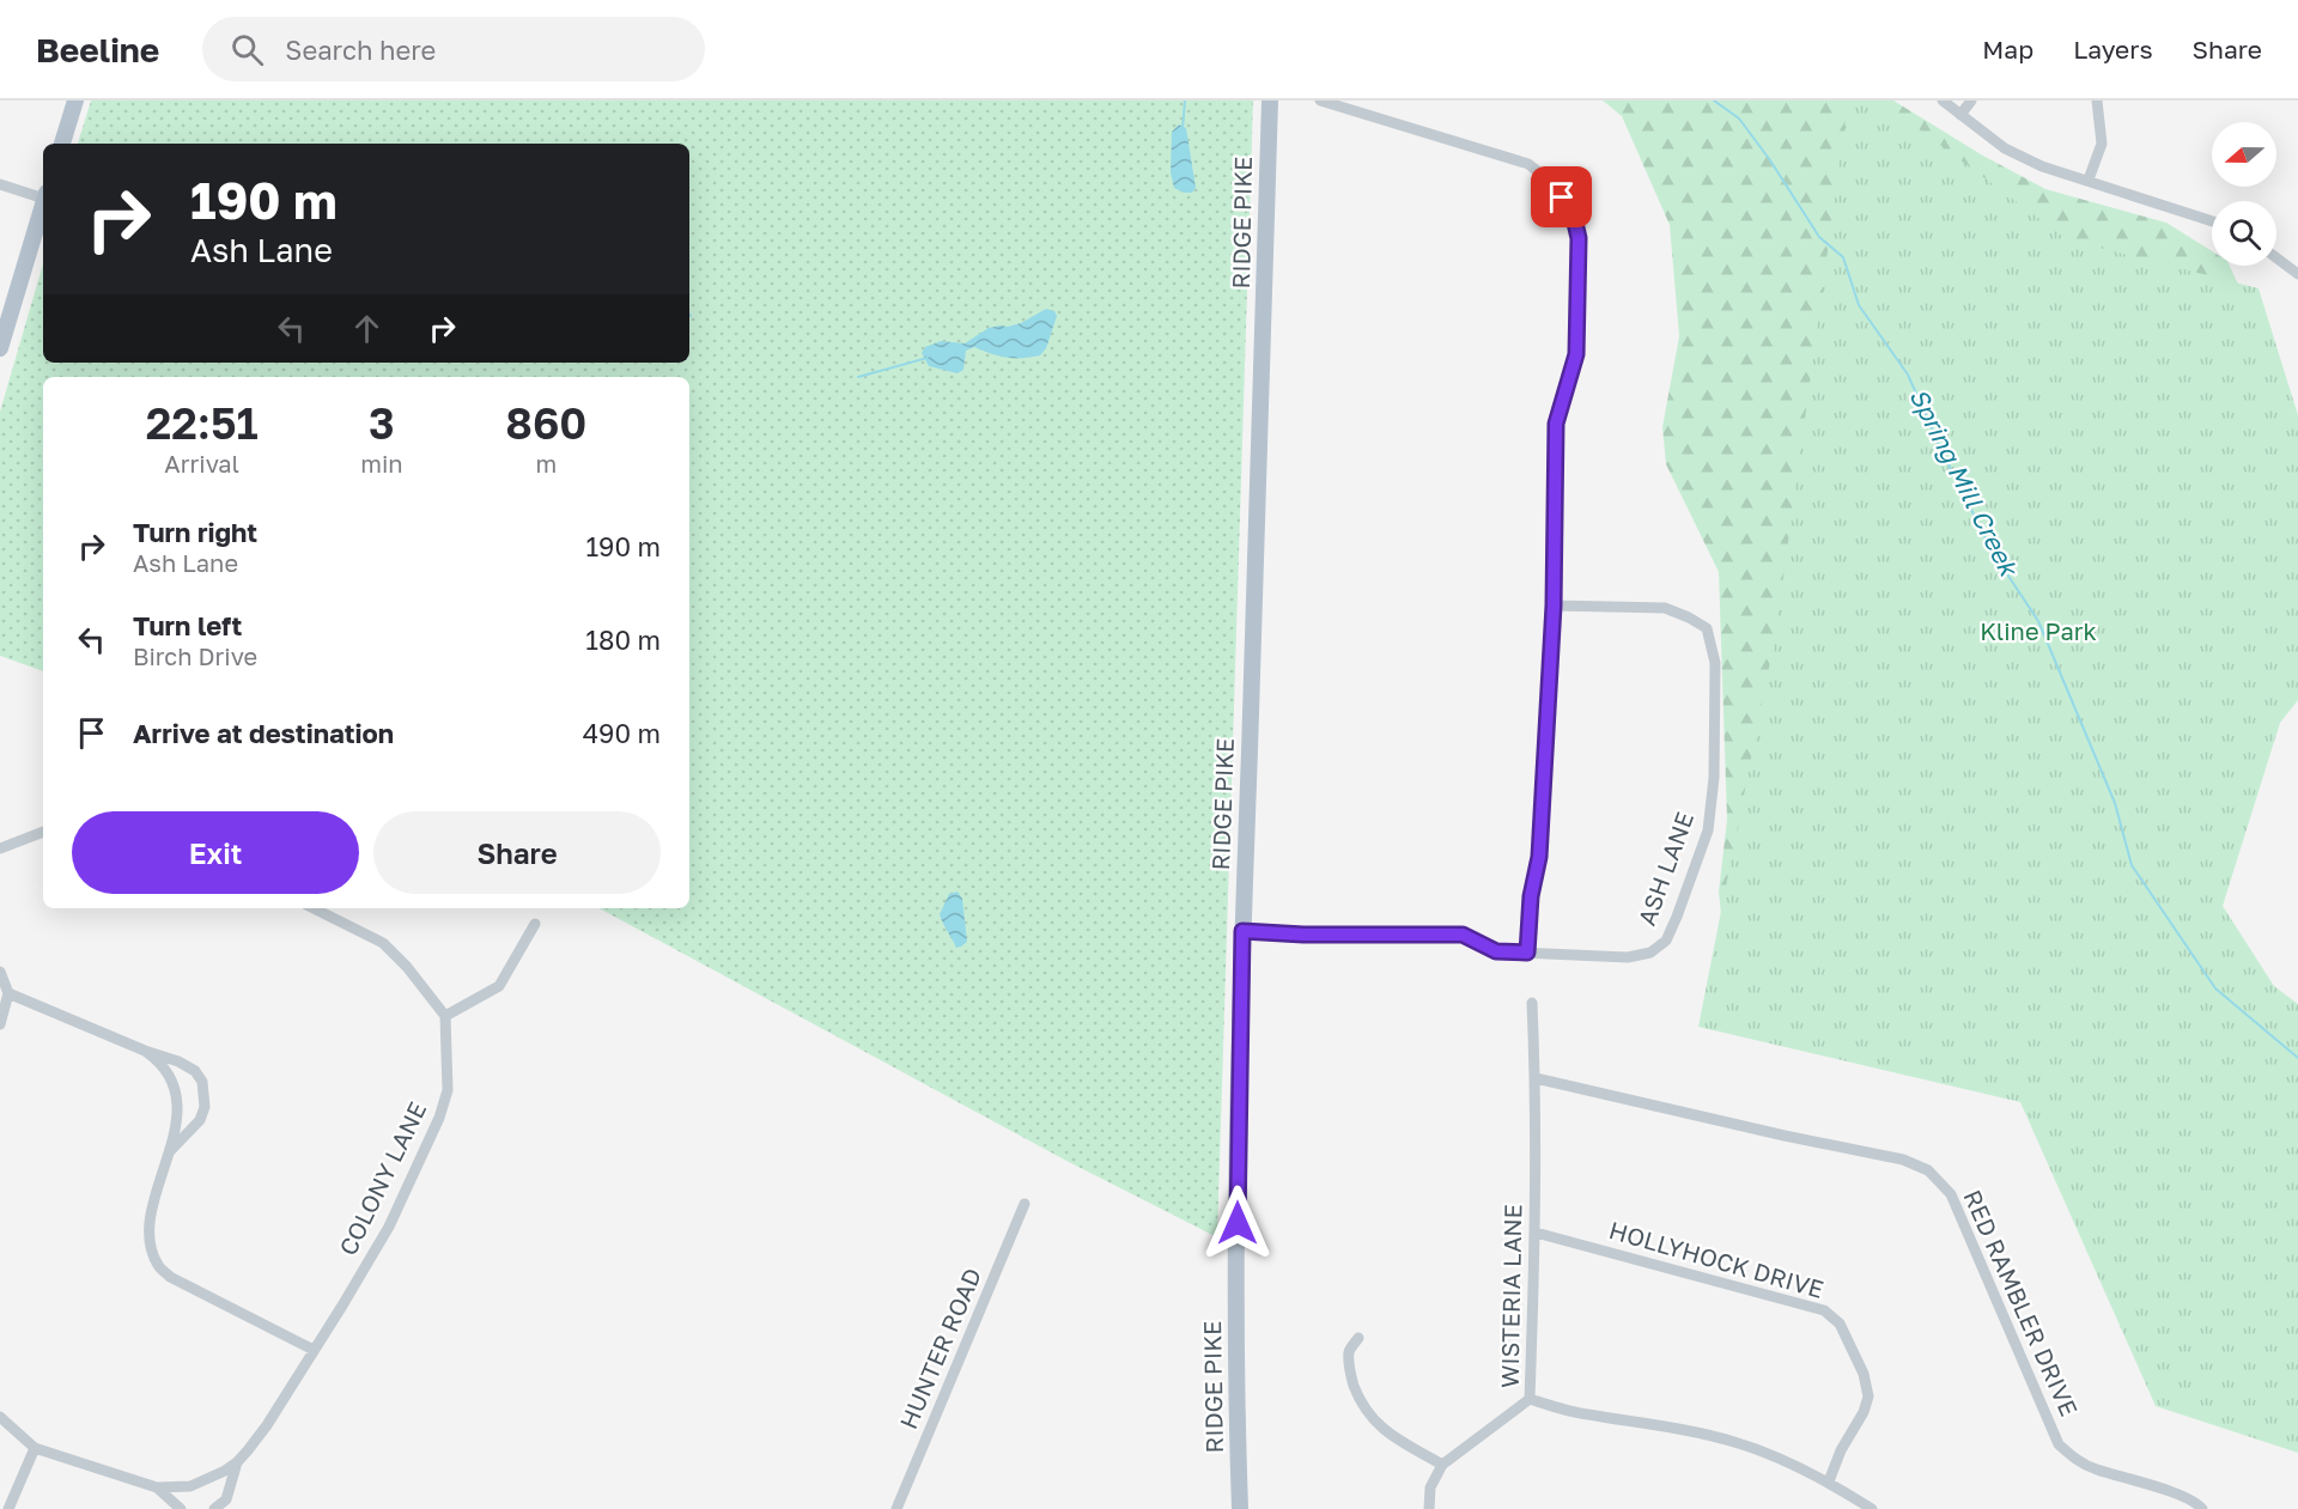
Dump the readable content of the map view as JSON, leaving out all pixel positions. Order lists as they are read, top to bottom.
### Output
{
  "streets": {
    "main road": ["RIDGE PIKE"],
    "street": [
      "ASH LANE",
      "COLONY LANE",
      "HOLLYHOCK DRIVE",
      "WISTERIA LANE",
      "RED RAMBLER DRIVE",
      "HUNTER ROAD"
    ]
  },
  "crossings": [
    ["RIDGE PIKE", "ASH LANE"],
    ["HOLLYHOCK DRIVE", "WISTERIA LANE"],
    ["WISTERIA LANE", "RED RAMBLER DRIVE"]
  ],
  "water": ["Spring Mill Creek"],
  "parks": ["Kline Park"],
  "north": "left",
  "page": {
    "header": "Beeline",
    "search": "Search here",
    "nav": ["Map", "Layers", "Share"],
    "turn": ["190 m", "Ash Lane"],
    "eta": [
      "22:51",
      "Arrival",
      "3",
      "min",
      "860",
      "m"
    ],
    "list": [
      {
        "name": "Turn right",
        "note": "Ash Lane",
        "value": "190 m"
      },
      {
        "name": "Turn left",
        "note": "Birch Drive",
        "value": "180 m"
      },
      {
        "name": "Arrive at destination",
        "value": "490 m"
      }
    ],
    "buttons": ["Exit", "Share"]
  }
}
